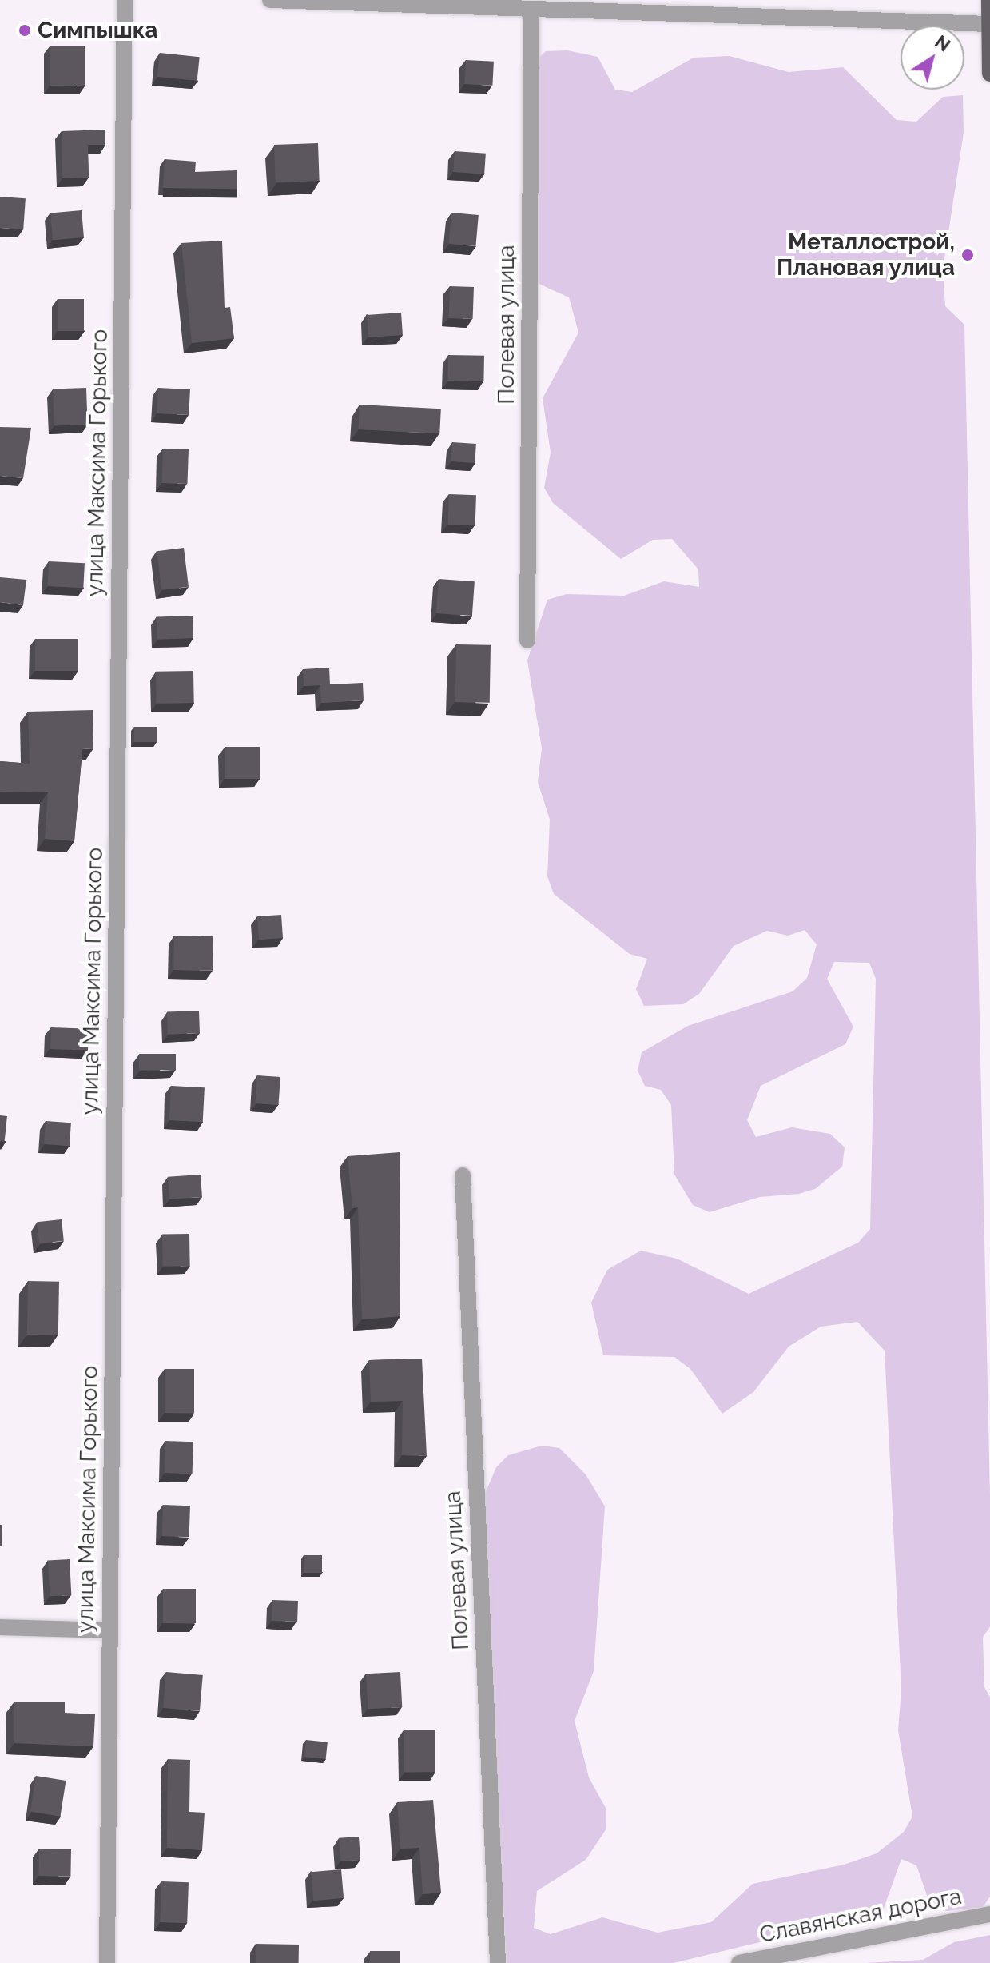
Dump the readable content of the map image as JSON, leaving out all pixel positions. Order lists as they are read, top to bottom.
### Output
{
  "streets": {
    "street": ["Полевая улица", "улица Максима Горького", "Славянская дорога"]
  },
  "places": ["Симпышка", "Металлострой, Плановая улица"],
  "north": "top right"
}
